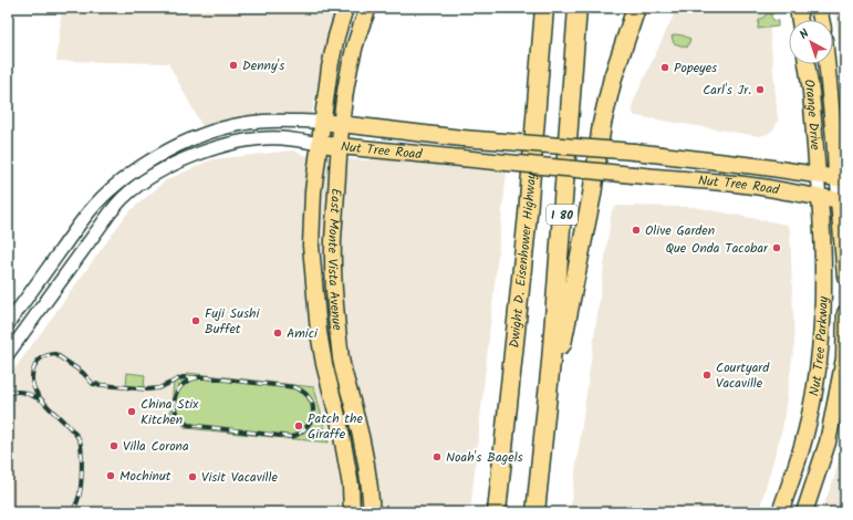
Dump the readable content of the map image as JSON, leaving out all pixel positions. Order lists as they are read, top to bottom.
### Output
{
  "streets": {
    "highway": ["I 80", "Dwight D. Eisenhower Highway"],
    "main road": [
      "Orange Drive",
      "Nut Tree Road",
      "East Monte Vista Avenue",
      "Nut Tree Parkway"
    ]
  },
  "crossings": [
    ["Orange Drive", "Nut Tree Road"],
    ["Orange Drive", "Nut Tree Parkway"],
    ["Nut Tree Road", "East Monte Vista Avenue"],
    ["Nut Tree Road", "Nut Tree Parkway"]
  ],
  "places": [
    "Denny's",
    "Popeyes",
    "Carl's Jr.",
    "Olive Garden",
    "Que Onda Tacobar",
    "Fuji Sushi Buffet",
    "Amici",
    "Courtyard Vacaville",
    "China Stix Kitchen",
    "Patch the Giraffe",
    "Villa Corona",
    "Noah's Bagels",
    "Mochinut",
    "Visit Vacaville"
  ],
  "north": "top left"
}
